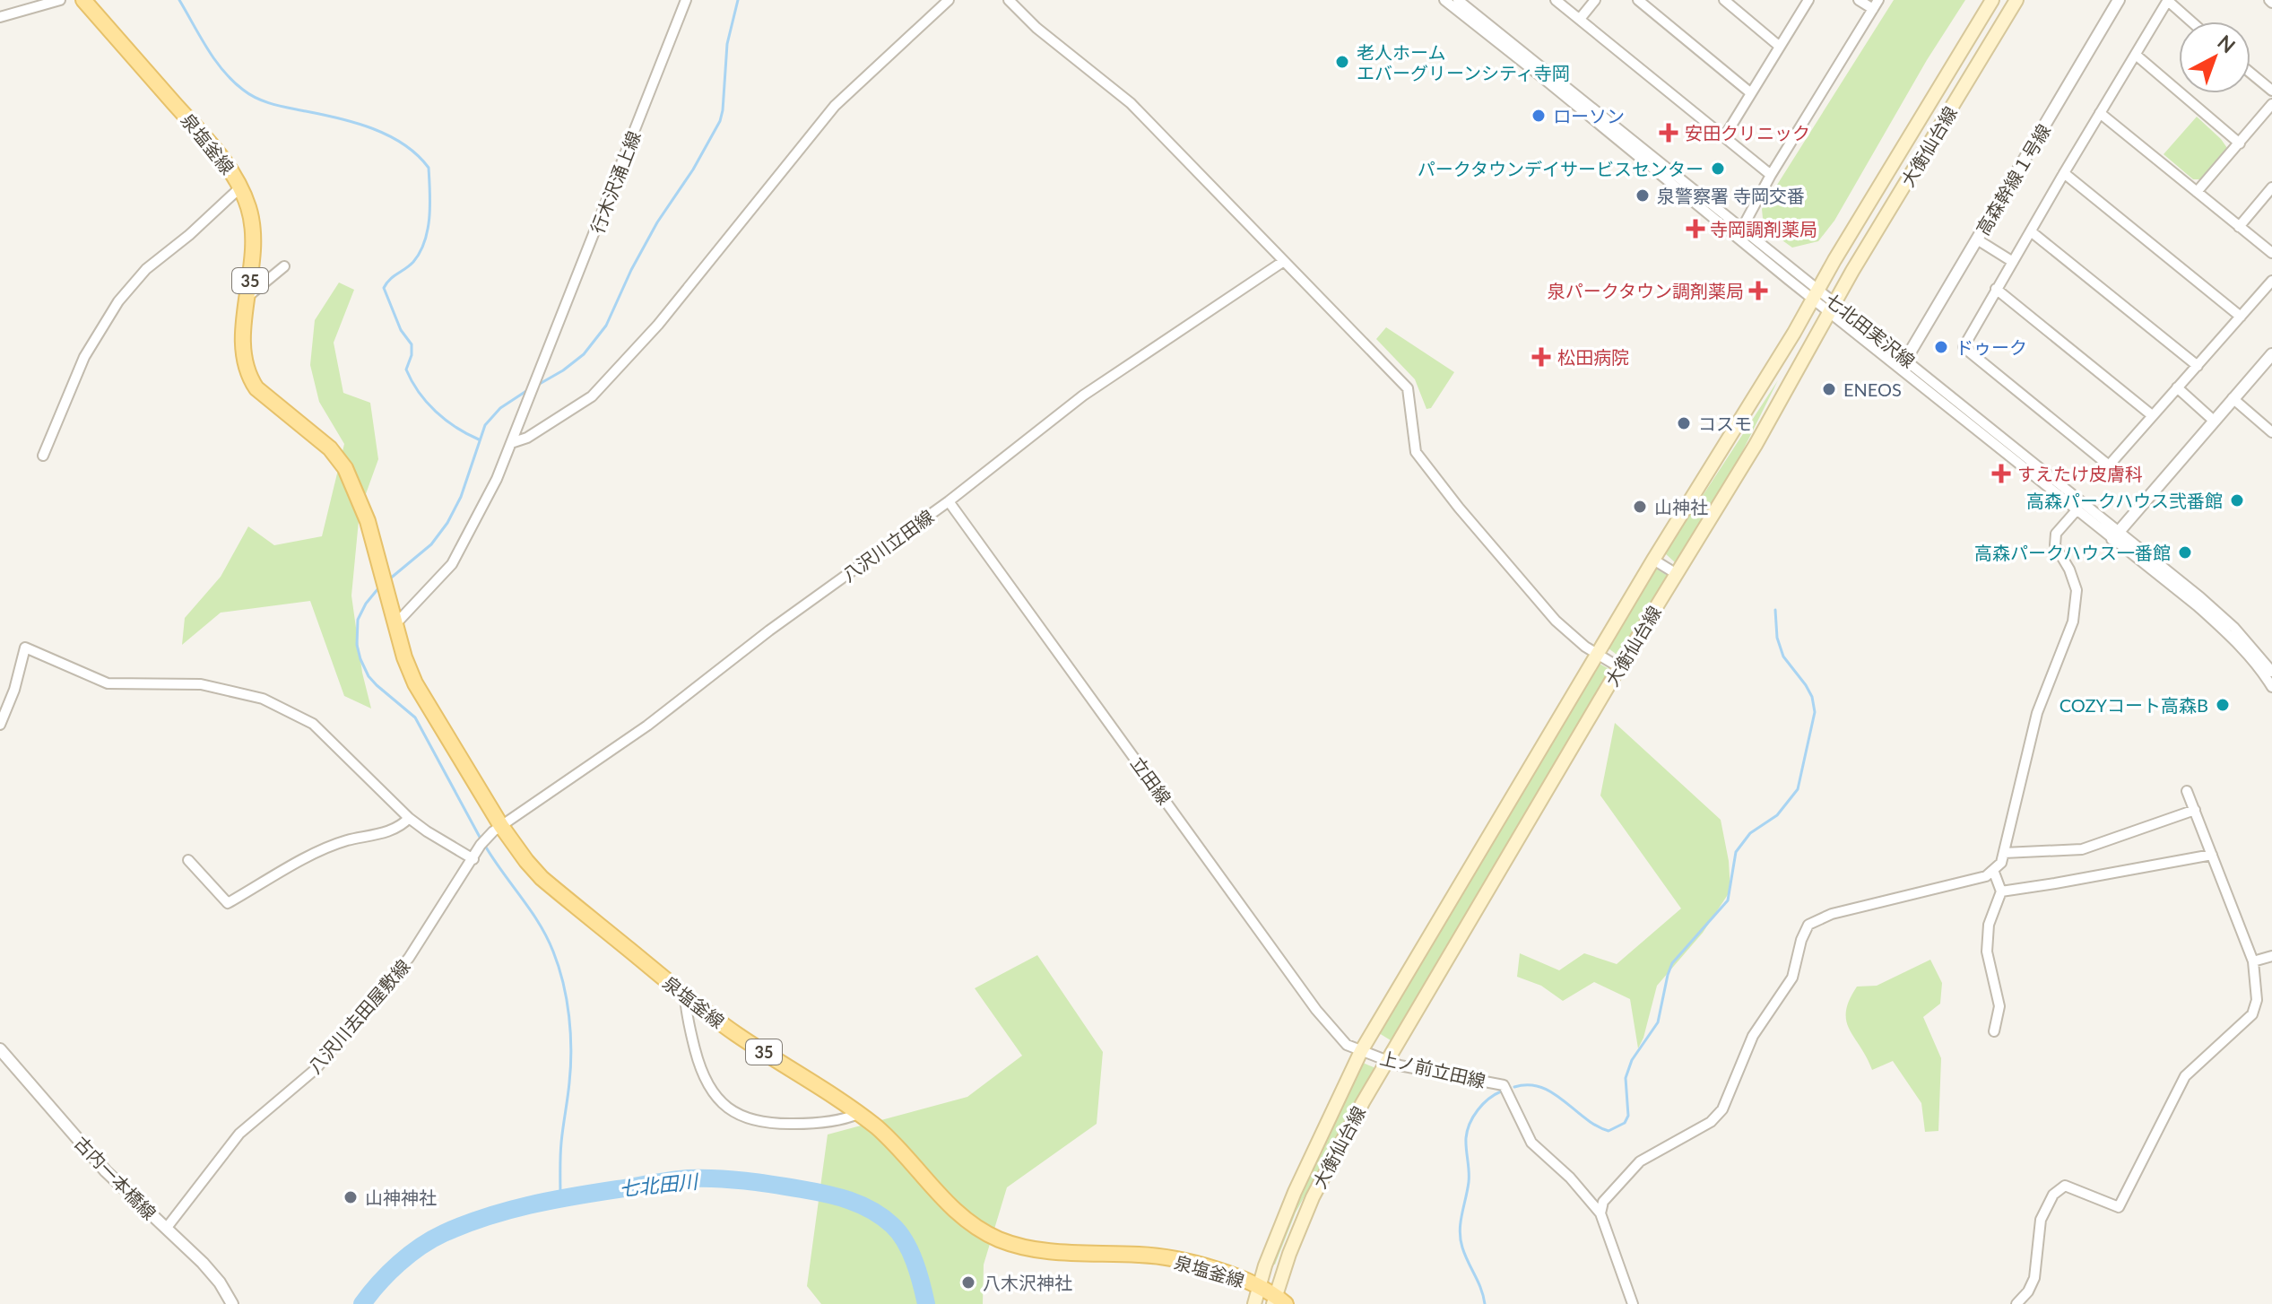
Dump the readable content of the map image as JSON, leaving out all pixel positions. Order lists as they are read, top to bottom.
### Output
{
  "streets": {
    "main road": ["泉塩釜線", "大衡仙台線", "35"],
    "street": [
      "高森幹線１号線",
      "行木沢涌上線",
      "七北田実沢線",
      "八沢川立田線",
      "立田線",
      "八沢川去田屋敷線",
      "上ノ前立田線",
      "古内一本橋線"
    ]
  },
  "crossings": [
    ["泉塩釜線", "大衡仙台線"],
    ["泉塩釜線", "行木沢涌上線"],
    ["泉塩釜線", "八沢川立田線"],
    ["大衡仙台線", "七北田実沢線"],
    ["大衡仙台線", "立田線"],
    ["大衡仙台線", "上ノ前立田線"],
    ["高森幹線１号線", "七北田実沢線"],
    ["八沢川立田線", "立田線"],
    ["八沢川立田線", "八沢川去田屋敷線"],
    ["立田線", "上ノ前立田線"],
    ["八沢川去田屋敷線", "古内一本橋線"]
  ],
  "water": ["七北田川"],
  "places": {
    "other": [
      "老人ホーム エバーグリーンシティ寺岡",
      "ローソン",
      "パークタウンデイサービスセンター",
      "泉警察署 寺岡交番",
      "ドゥーク",
      "ENEOS",
      "コスモ",
      "高森パークハウス弐番館",
      "山神社",
      "高森パークハウス一番館",
      "COZYコート高森B",
      "山神神社",
      "八木沢神社"
    ],
    "health": [
      "安田クリニック",
      "寺岡調剤薬局",
      "泉パークタウン調剤薬局",
      "松田病院",
      "すえたけ皮膚科"
    ]
  },
  "north": "top right"
}
